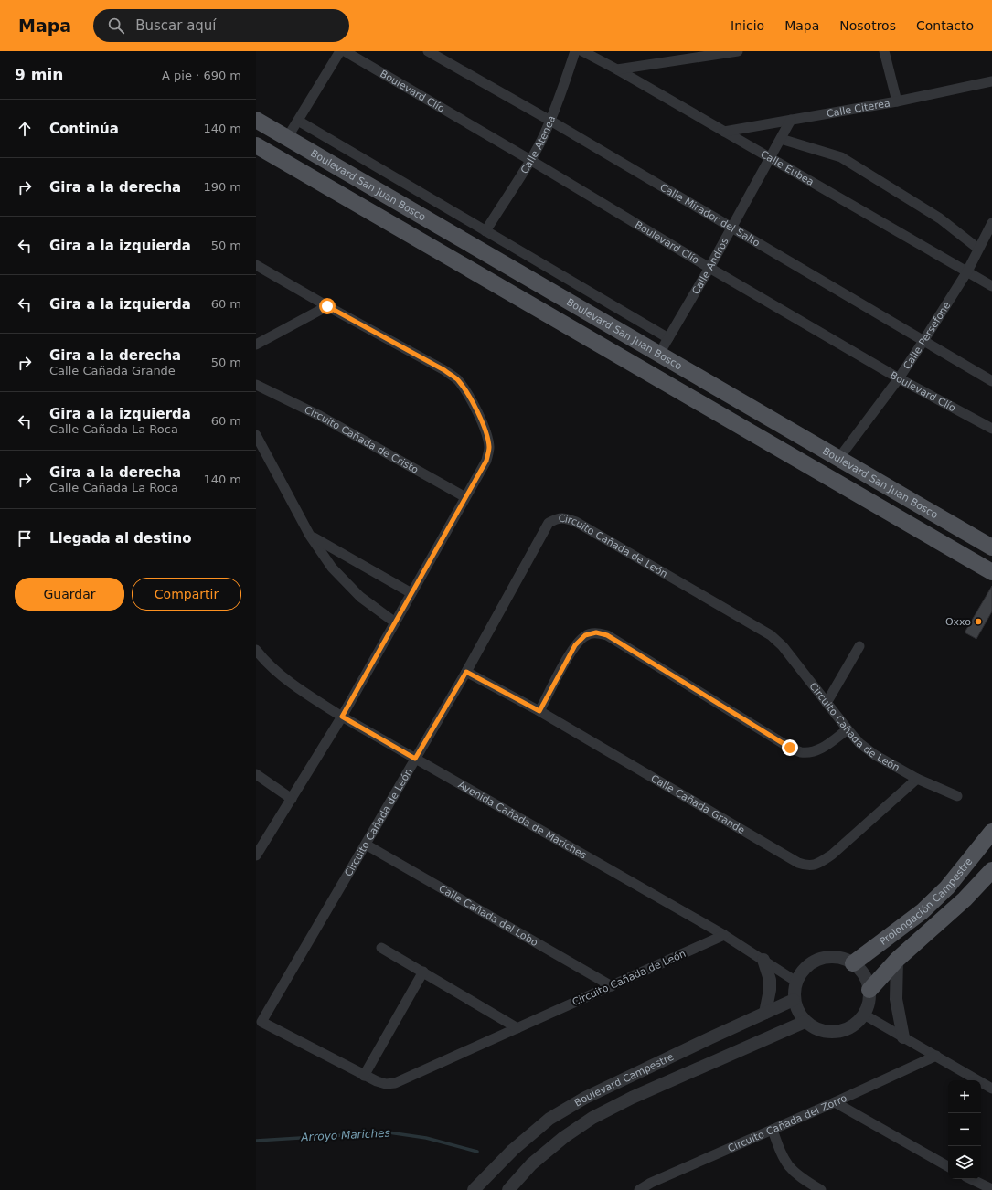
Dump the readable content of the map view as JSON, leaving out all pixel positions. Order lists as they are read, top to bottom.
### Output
{
  "streets": {
    "main road": ["Boulevard San Juan Bosco", "Prolongación Campestre"],
    "street": [
      "Boulevard Clío",
      "Calle Citerea",
      "Calle Atenea",
      "Calle Eubea",
      "Calle Mirador del Salto",
      "Calle Andros",
      "Calle Persefone",
      "Circuito Cañada de Cristo",
      "Circuito Cañada de León",
      "Calle Cañada Grande",
      "Avenida Cañada de Mariches",
      "Calle Cañada del Lobo",
      "Boulevard Campestre",
      "Circuito Cañada del Zorro"
    ]
  },
  "crossings": [
    ["Boulevard Clío", "Calle Atenea"],
    ["Boulevard Clío", "Calle Andros"],
    ["Boulevard Clío", "Calle Persefone"],
    ["Calle Citerea", "Calle Eubea"],
    ["Calle Citerea", "Calle Andros"],
    ["Calle Atenea", "Calle Mirador del Salto"],
    ["Calle Eubea", "Calle Andros"],
    ["Calle Eubea", "Calle Persefone"],
    ["Boulevard San Juan Bosco", "Calle Andros"],
    ["Boulevard San Juan Bosco", "Calle Persefone"],
    ["Calle Mirador del Salto", "Calle Andros"],
    ["Calle Mirador del Salto", "Calle Persefone"],
    ["Circuito Cañada de León", "Calle Cañada Grande"],
    ["Circuito Cañada de León", "Avenida Cañada de Mariches"],
    ["Circuito Cañada de León", "Calle Cañada del Lobo"],
    ["Avenida Cañada de Mariches", "Prolongación Campestre"],
    ["Avenida Cañada de Mariches", "Boulevard Campestre"],
    ["Prolongación Campestre", "Boulevard Campestre"]
  ],
  "water": ["Arroyo Mariches"],
  "places": ["Oxxo"],
  "page": {
    "header": "Mapa",
    "search": "Buscar aquí",
    "nav": [
      "Inicio",
      "Mapa",
      "Nosotros",
      "Contacto"
    ],
    "heading": ["9 min", "A pie · 690 m"],
    "list": [
      ["Continúa", "140 m"],
      ["Gira a la derecha", "190 m"],
      ["Gira a la izquierda", "50 m"],
      ["Gira a la izquierda", "60 m"],
      ["Gira a la derecha", "Calle Cañada Grande", "50 m"],
      ["Gira a la izquierda", "Calle Cañada La Roca", "60 m"],
      ["Gira a la derecha", "Calle Cañada La Roca", "140 m"],
      "Llegada al destino"
    ],
    "buttons": ["Guardar", "Compartir"],
    "map_buttons": ["+", "−"]
  }
}
